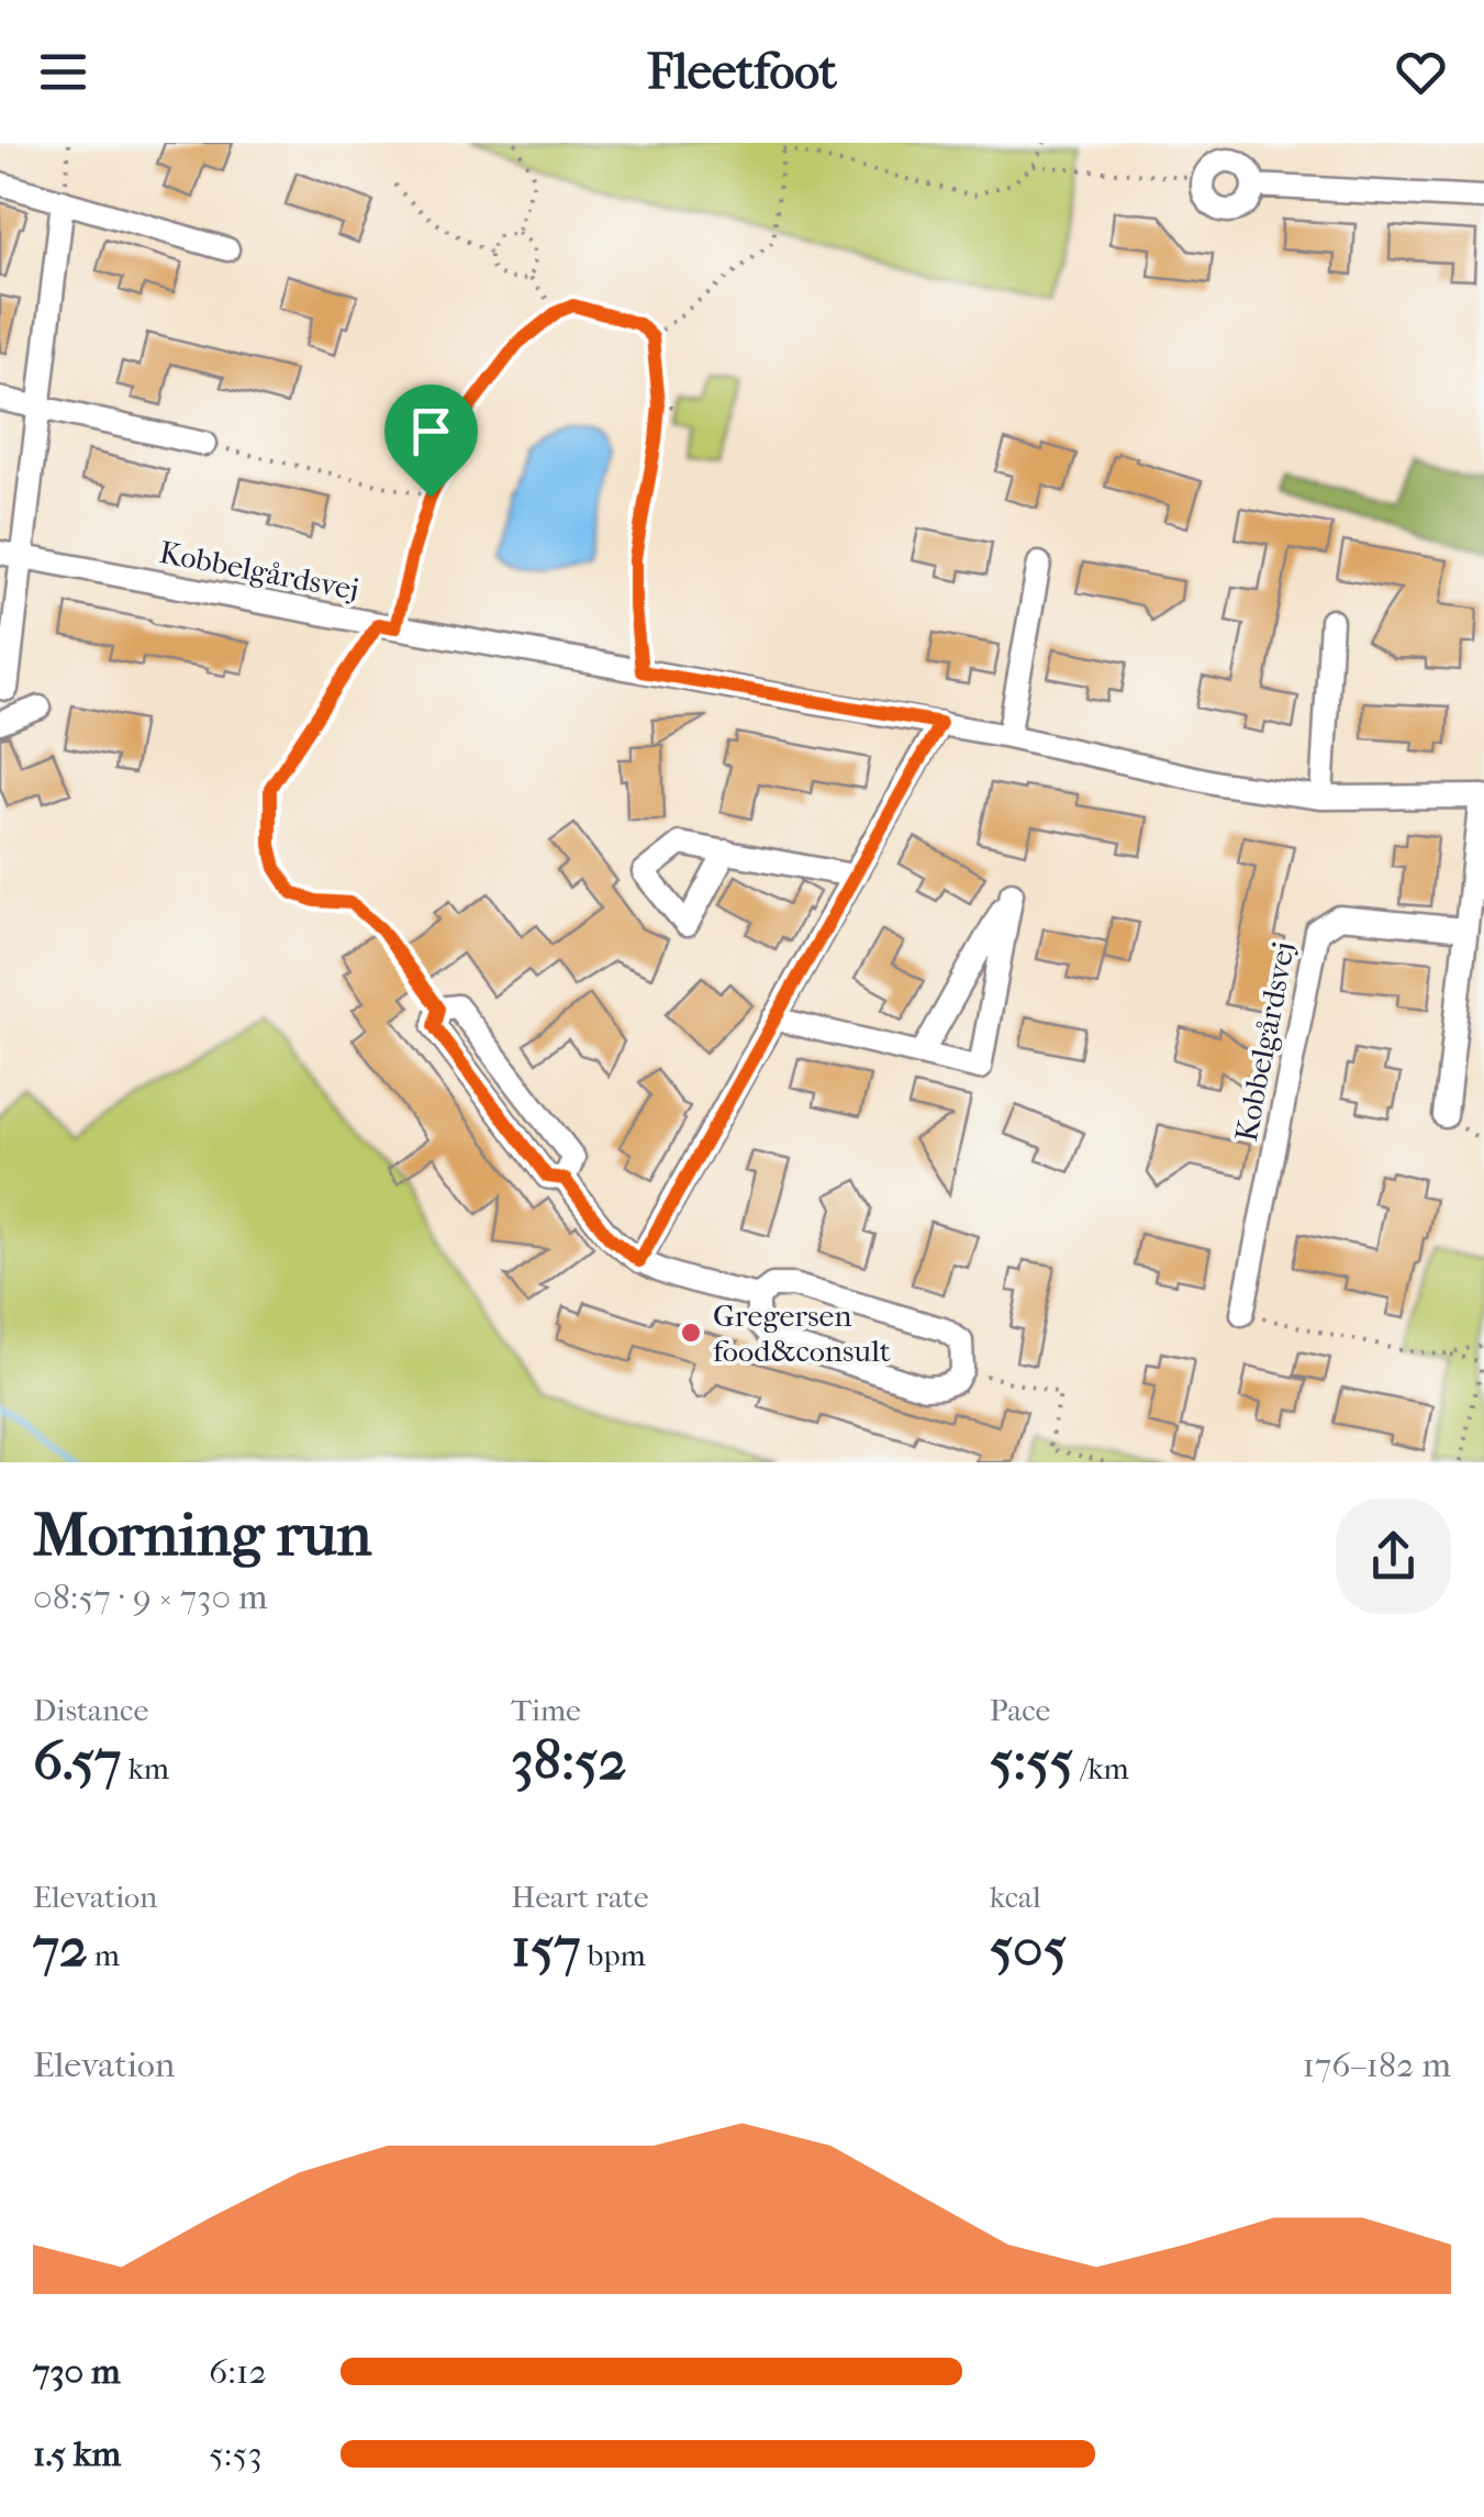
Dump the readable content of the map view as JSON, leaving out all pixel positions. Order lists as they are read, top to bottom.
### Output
{
  "streets": {
    "street": ["Kobbelgårdsvej"]
  },
  "places": ["Gregersen food&consult"],
  "page": {
    "header": "Fleetfoot",
    "heading": ["Morning run", "08:57 · 9 × 730 m"],
    "stats": [
      ["Distance", "6.57 km"],
      ["Time", "38:52"],
      ["Pace", "5:55 /km"],
      ["Elevation", "72 m"],
      ["Heart rate", "157 bpm"],
      ["kcal", "505"]
    ],
    "chart": ["Elevation", "176–182 m"],
    "list": [
      {
        "name": "730 m",
        "note": "6:12"
      },
      {
        "name": "1.5 km",
        "note": "5:53"
      }
    ]
  }
}
